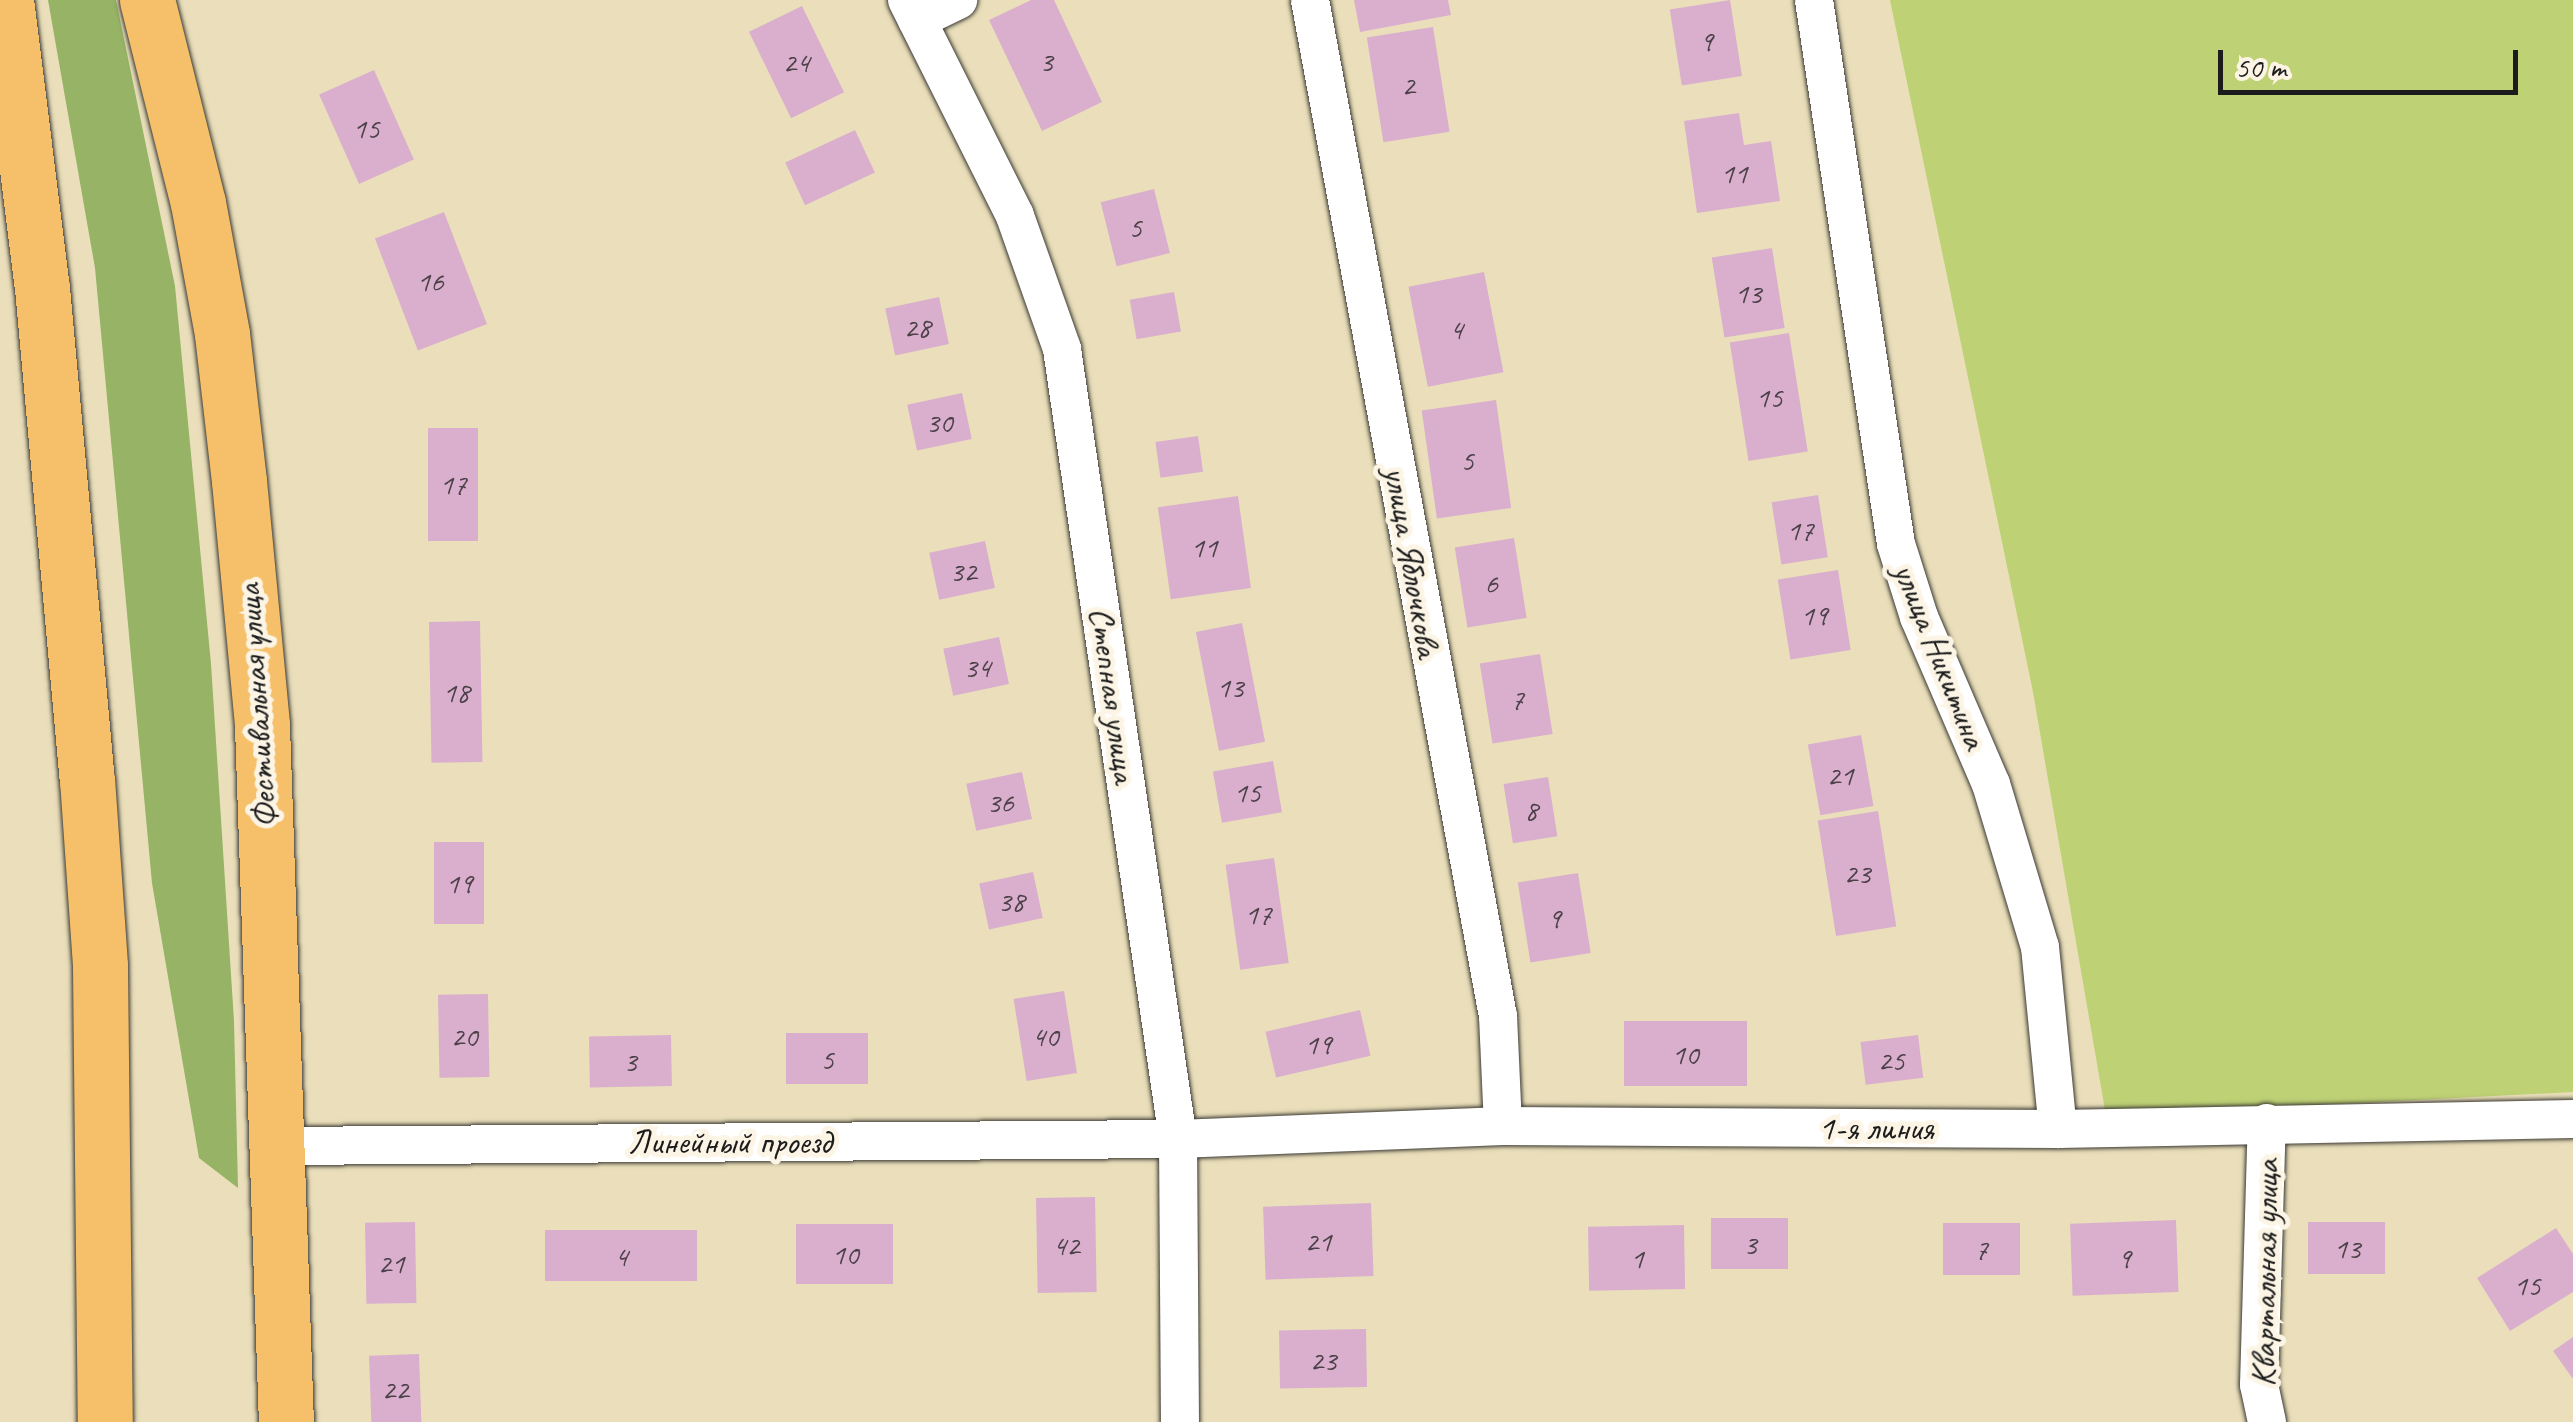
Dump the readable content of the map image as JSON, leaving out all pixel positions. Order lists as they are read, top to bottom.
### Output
{
  "streets": {
    "main road": ["Фестивальная улица"],
    "street": [
      "улица Яблочкова",
      "улица Никитина",
      "Степная улица",
      "1-я линия",
      "Линейный проезд",
      "Квартальная улица"
    ]
  },
  "crossings": [
    ["улица Яблочкова", "1-я линия"],
    ["улица Никитина", "1-я линия"],
    ["Степная улица", "1-я линия"],
    ["Степная улица", "Линейный проезд"],
    ["Фестивальная улица", "Линейный проезд"],
    ["1-я линия", "Линейный проезд"],
    ["1-я линия", "Квартальная улица"]
  ],
  "house_numbers": [
    "9",
    "3",
    "24",
    "2",
    "15",
    "11",
    "5",
    "16",
    "13",
    "28",
    "4",
    "15",
    "30",
    "5",
    "17",
    "17",
    "11",
    "32",
    "6",
    "19",
    "34",
    "13",
    "18",
    "7",
    "21",
    "15",
    "36",
    "8",
    "23",
    "19",
    "38",
    "17",
    "9",
    "20",
    "40",
    "19",
    "10",
    "5",
    "25",
    "3",
    "21",
    "3",
    "42",
    "13",
    "7",
    "10",
    "4",
    "1",
    "9",
    "21",
    "15",
    "23",
    "22"
  ],
  "scale_bar": "50 m"
}
